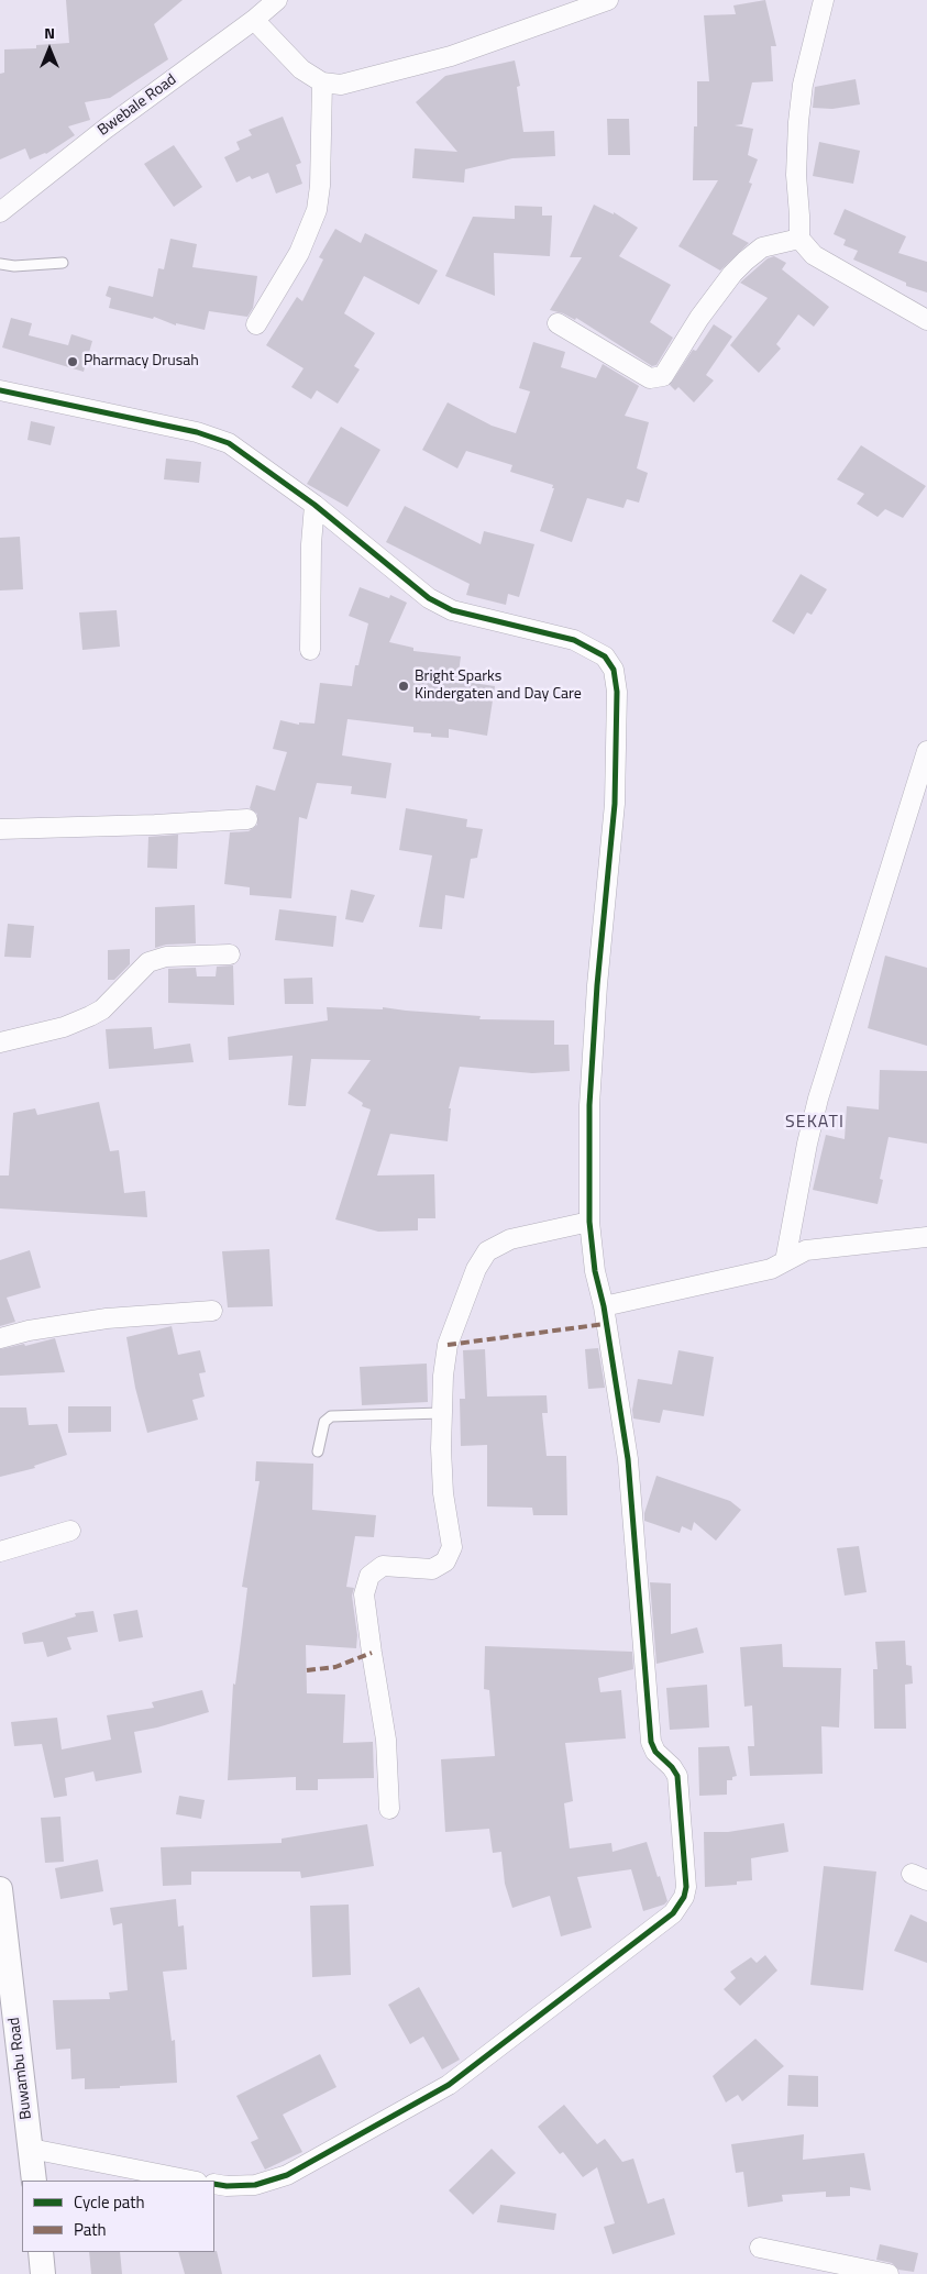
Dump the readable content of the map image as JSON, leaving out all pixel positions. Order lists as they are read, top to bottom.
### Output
{
  "streets": {
    "street": ["Bwebale Road", "Buwambu Road"]
  },
  "districts": ["SEKATI"],
  "places": ["Pharmacy Drusah", "Bright Sparks Kindergaten and Day Care"],
  "legend": ["Cycle path", "Path"],
  "north": "top"
}
